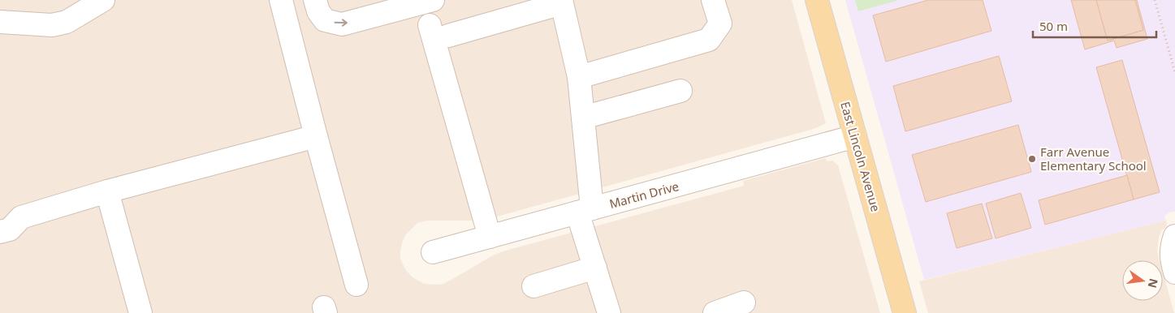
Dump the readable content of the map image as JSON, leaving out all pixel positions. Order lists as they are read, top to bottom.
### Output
{
  "streets": {
    "main road": ["East Lincoln Avenue"],
    "street": ["Martin Drive"]
  },
  "crossings": [
    ["East Lincoln Avenue", "Martin Drive"]
  ],
  "places": ["Farr Avenue Elementary School"],
  "scale_bar": "50 m",
  "north": "right"
}
